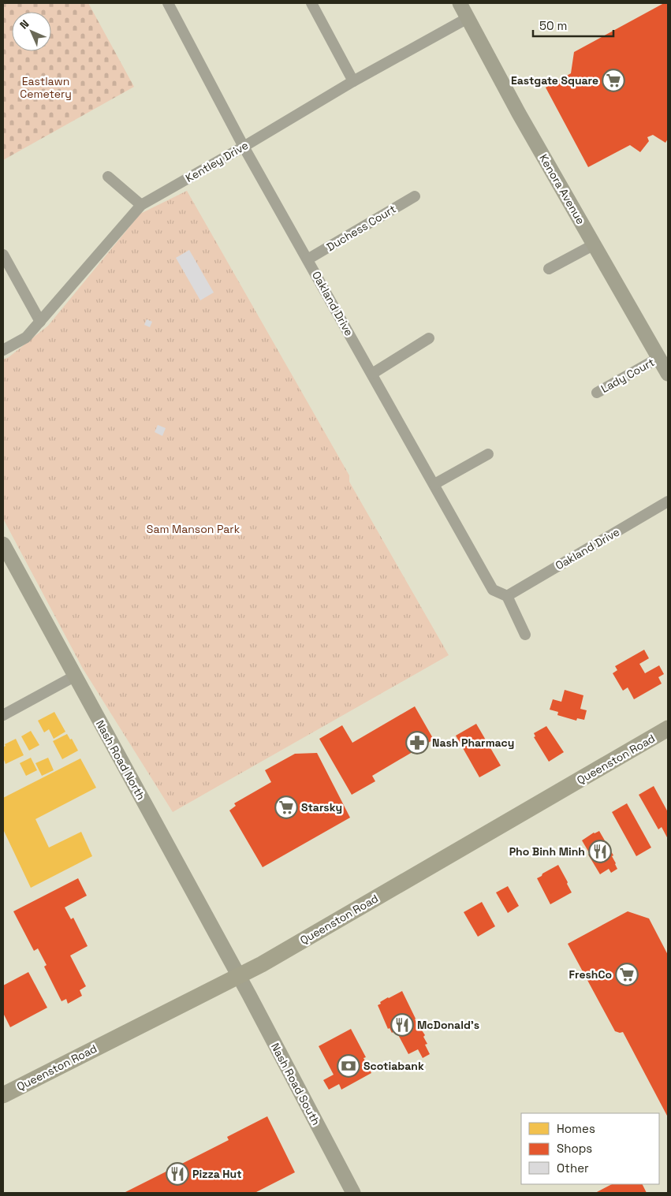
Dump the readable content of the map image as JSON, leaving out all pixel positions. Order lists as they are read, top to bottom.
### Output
{
  "streets": {
    "main road": ["Queenston Road"],
    "street": [
      "Kentley Drive",
      "Kenora Avenue",
      "Duchess Court",
      "Oakland Drive",
      "Lady Court",
      "Nash Road North",
      "Nash Road South"
    ]
  },
  "crossings": [
    ["Kentley Drive", "Kenora Avenue"],
    ["Kentley Drive", "Oakland Drive"],
    ["Kenora Avenue", "Lady Court"],
    ["Duchess Court", "Oakland Drive"],
    ["Queenston Road", "Nash Road North"],
    ["Queenston Road", "Nash Road South"],
    ["Nash Road North", "Nash Road South"]
  ],
  "parks": ["Eastlawn Cemetery", "Sam Manson Park"],
  "places": {
    "supermarket": ["Eastgate Square", "Starsky", "FreshCo"],
    "pharmacy": ["Nash Pharmacy"],
    "restaurant": ["Pho Binh Minh", "McDonald's", "Pizza Hut"],
    "bank": ["Scotiabank"]
  },
  "legend": ["Homes", "Shops", "Other"],
  "scale_bar": "50 m",
  "north": "top left"
}
